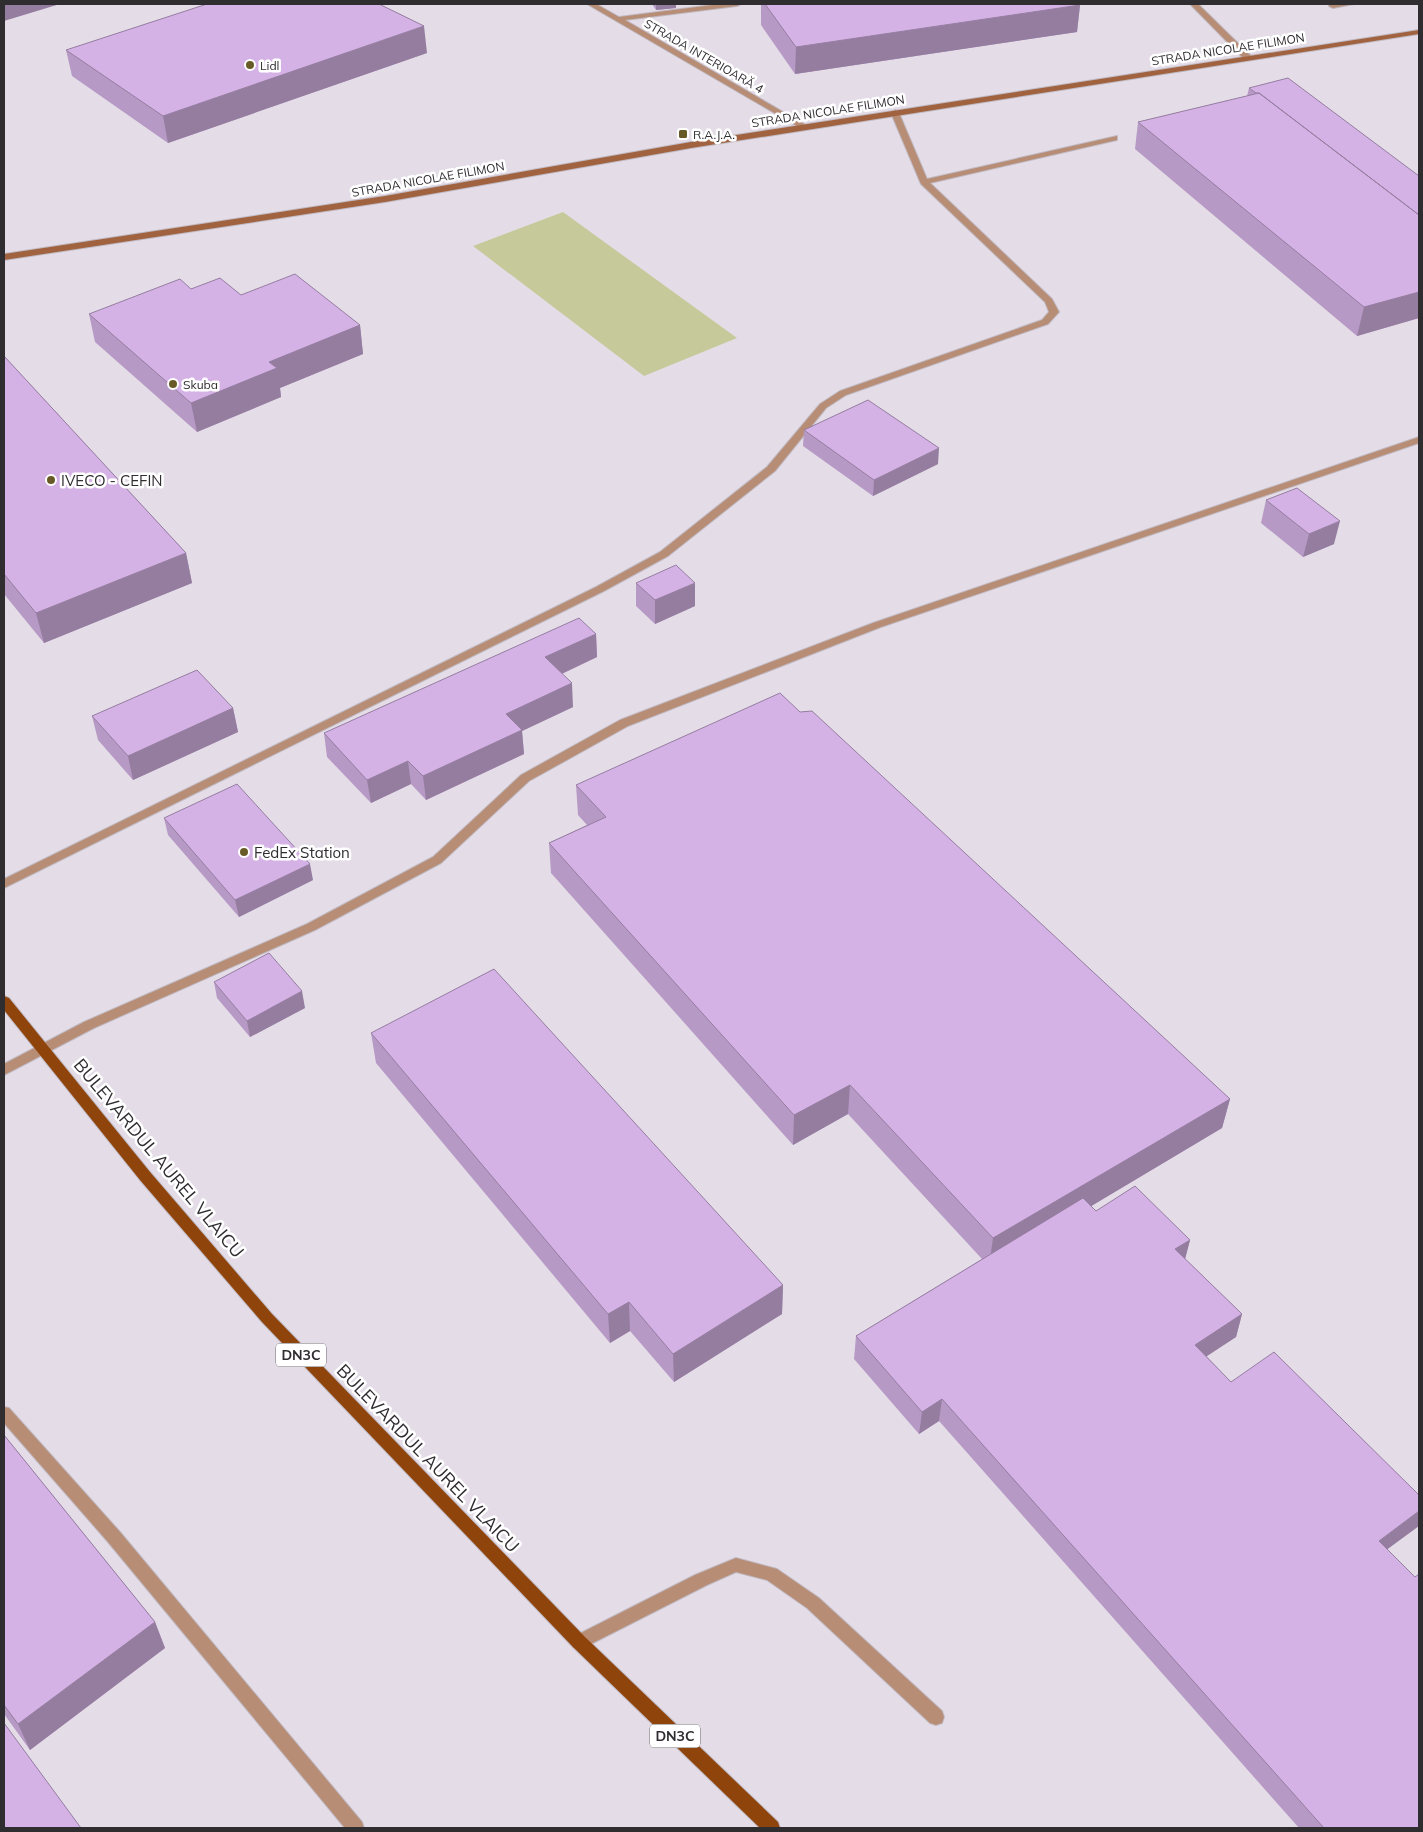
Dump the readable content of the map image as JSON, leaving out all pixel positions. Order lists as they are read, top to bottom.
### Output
{
  "streets": {
    "main road": ["BULEVARDUL AUREL VLAICU", "DN3C"],
    "street": ["STRADA NICOLAE FILIMON"],
    "lane": ["STRADA INTERIOARĂ 4"]
  },
  "crossings": [
    ["STRADA NICOLAE FILIMON", "STRADA INTERIOARĂ 4"]
  ],
  "places": {
    "other": [
      "Lidl",
      "Skuba",
      "IVECO - CEFIN",
      "FedEx Station"
    ],
    "transit": ["R.A.J.A."]
  }
}
